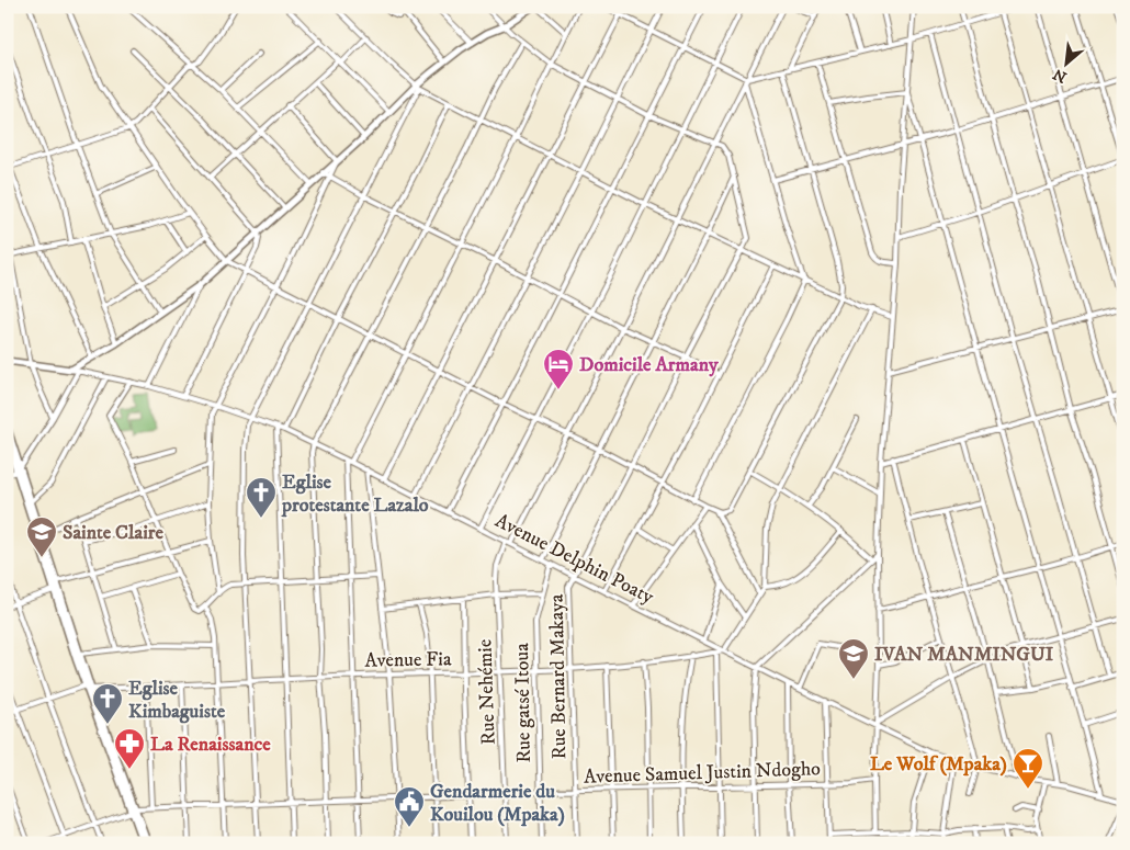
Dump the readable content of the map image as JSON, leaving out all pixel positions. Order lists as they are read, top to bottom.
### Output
{
  "streets": {
    "street": [
      "Avenue Delphin Poaty",
      "Avenue Fia",
      "Rue Bernard Makaya",
      "Rue Nehémie",
      "Rue gatsé Itoua",
      "Avenue Samuel Justin Ndogho"
    ]
  },
  "crossings": [
    ["Avenue Delphin Poaty", "Avenue Fia"],
    ["Avenue Delphin Poaty", "Rue Bernard Makaya"],
    ["Avenue Delphin Poaty", "Rue Nehémie"],
    ["Avenue Delphin Poaty", "Rue gatsé Itoua"],
    ["Avenue Fia", "Rue Bernard Makaya"],
    ["Avenue Fia", "Rue Nehémie"],
    ["Avenue Fia", "Rue gatsé Itoua"],
    ["Rue Bernard Makaya", "Avenue Samuel Justin Ndogho"],
    ["Rue Nehémie", "Avenue Samuel Justin Ndogho"],
    ["Rue gatsé Itoua", "Avenue Samuel Justin Ndogho"]
  ],
  "places": {
    "hotel": ["Domicile Armany"],
    "church": ["Eglise protestante Lazalo", "Eglise Kimbaguiste"],
    "school or university": ["Sainte Claire", "IVAN MANMINGUI"],
    "pharmacy": ["La Renaissance"],
    "bar": ["Le Wolf (Mpaka)"],
    "public building": ["Gendarmerie du Kouilou (Mpaka)"]
  },
  "north": "bottom left"
}
